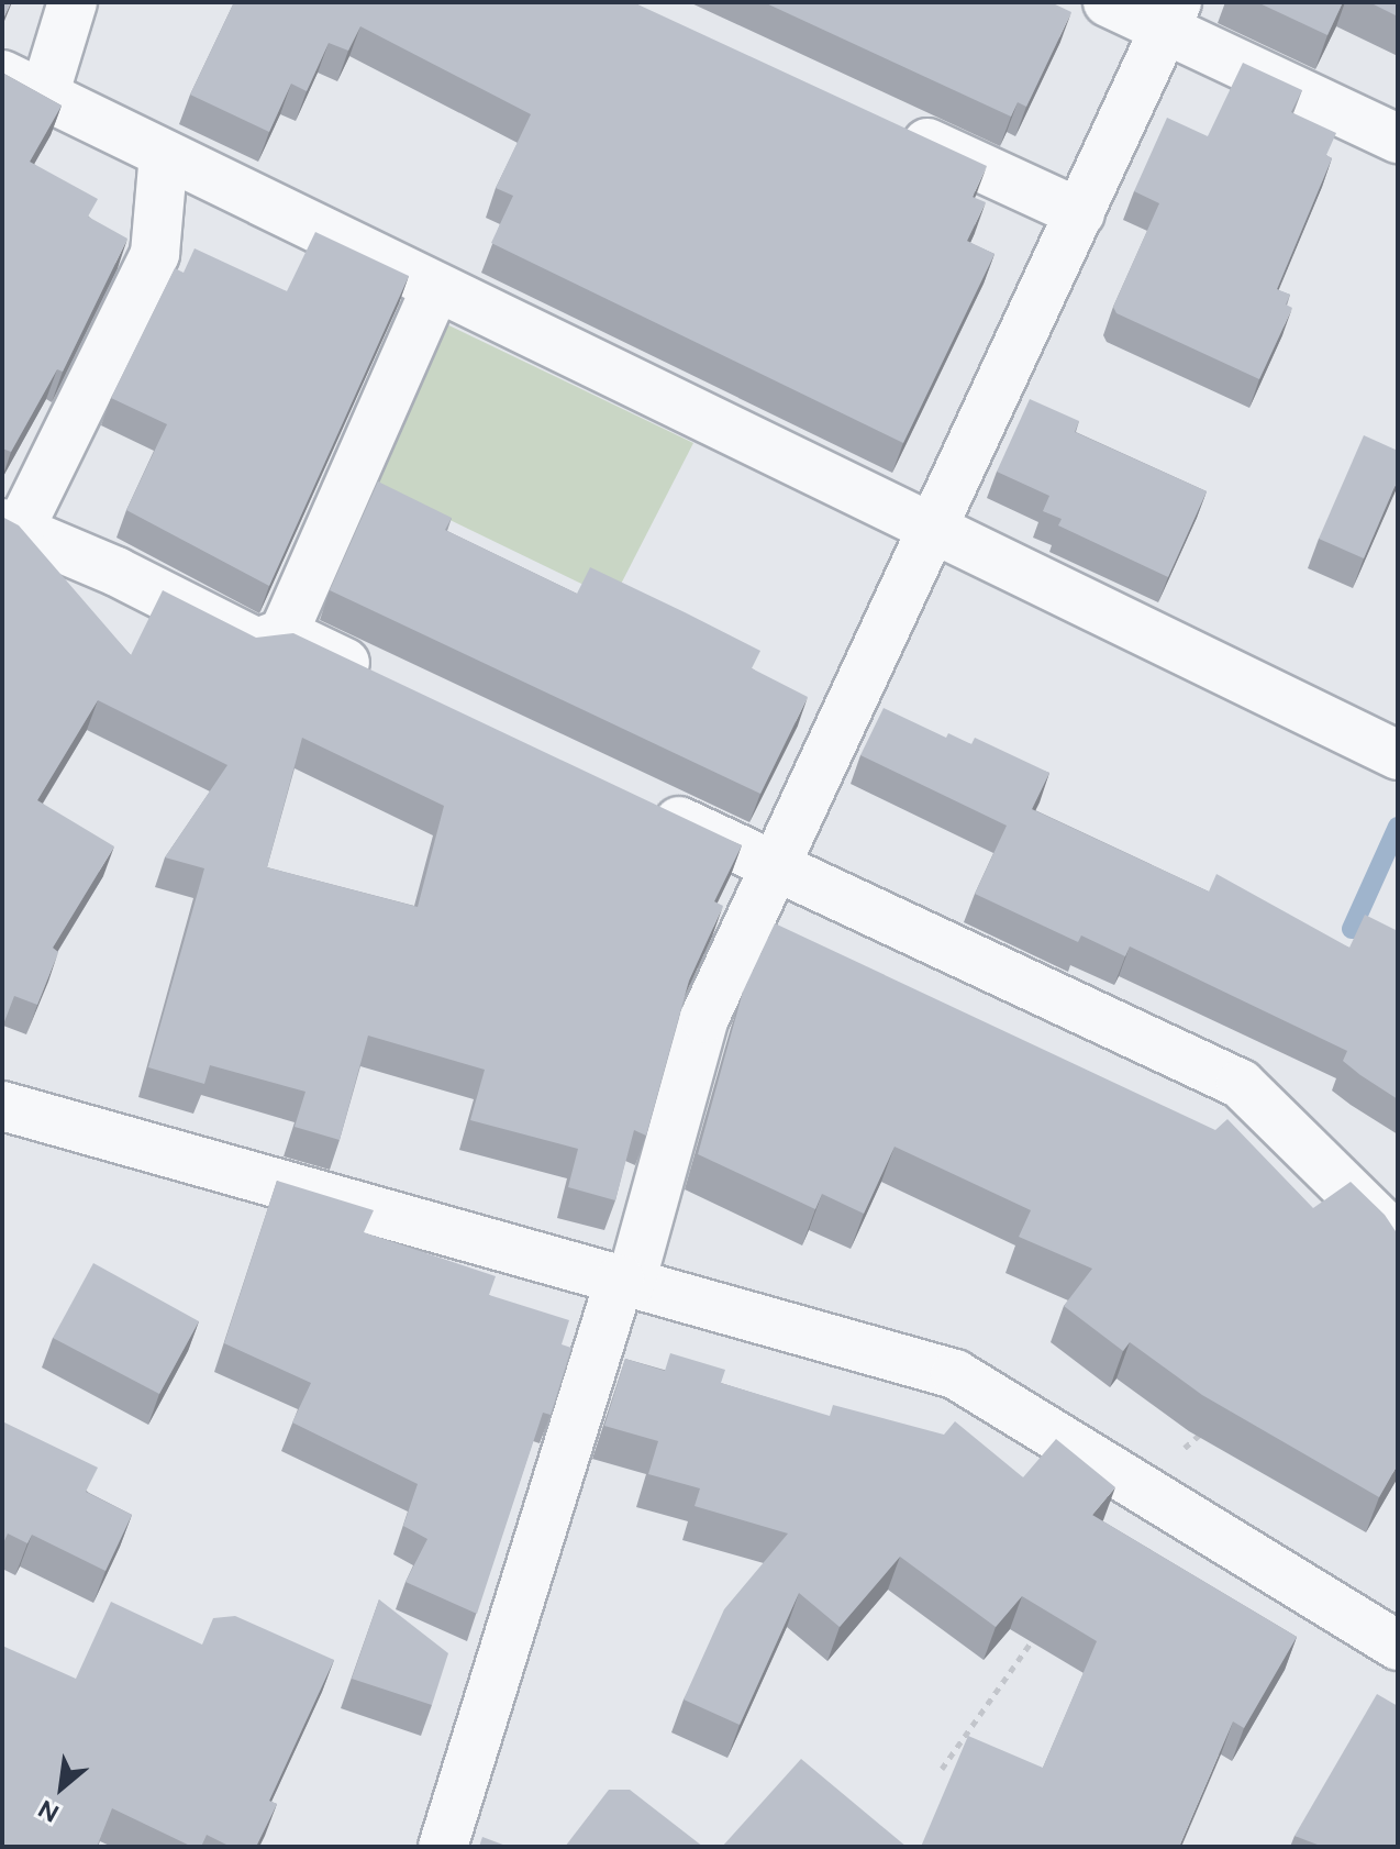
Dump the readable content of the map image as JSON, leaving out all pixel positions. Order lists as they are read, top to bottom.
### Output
{
  "north": "bottom left"
}
